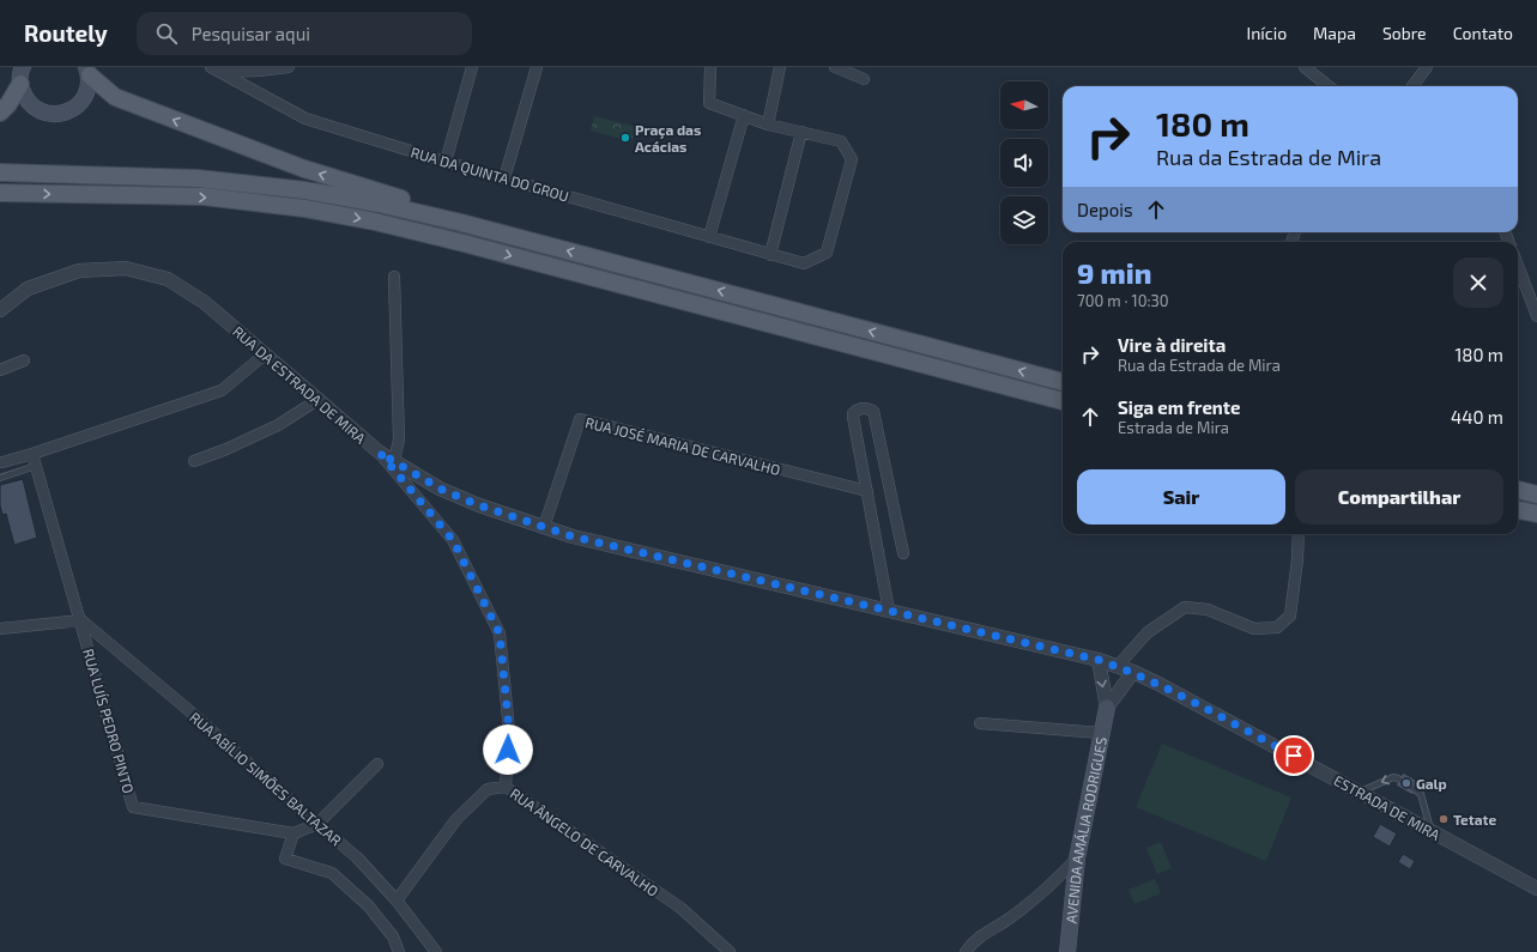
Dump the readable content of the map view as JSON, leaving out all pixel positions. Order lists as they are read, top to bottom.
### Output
{
  "streets": {
    "main road": ["AVENIDA AMÁLIA RODRIGUES"],
    "street": [
      "RUA DA QUINTA DO GROU",
      "RUA DA ESTRADA DE MIRA",
      "RUA JOSÉ MARIA DE CARVALHO",
      "RUA LUÍS PEDRO PINTO",
      "RUA ABÍLIO SIMÕES BALTAZAR",
      "ESTRADA DE MIRA",
      "RUA ÂNGELO DE CARVALHO"
    ]
  },
  "crossings": [
    ["RUA DA ESTRADA DE MIRA", "RUA JOSÉ MARIA DE CARVALHO"],
    ["RUA DA ESTRADA DE MIRA", "ESTRADA DE MIRA"],
    ["RUA DA ESTRADA DE MIRA", "AVENIDA AMÁLIA RODRIGUES"],
    ["RUA DA ESTRADA DE MIRA", "RUA ÂNGELO DE CARVALHO"],
    ["RUA LUÍS PEDRO PINTO", "RUA ABÍLIO SIMÕES BALTAZAR"]
  ],
  "places": ["Praça das Acácias", "Galp", "Tetate"],
  "north": "left",
  "page": {
    "header": "Routely",
    "search": "Pesquisar aqui",
    "nav": [
      "Início",
      "Mapa",
      "Sobre",
      "Contato"
    ],
    "turn": ["180 m", "Rua da Estrada de Mira"],
    "then": "Depois",
    "heading": ["9 min", "700 m · 10:30"],
    "list": [
      {
        "name": "Vire à direita",
        "note": "Rua da Estrada de Mira",
        "value": "180 m"
      },
      {
        "name": "Siga em frente",
        "note": "Estrada de Mira",
        "value": "440 m"
      }
    ],
    "buttons": ["Sair", "Compartilhar"]
  }
}
